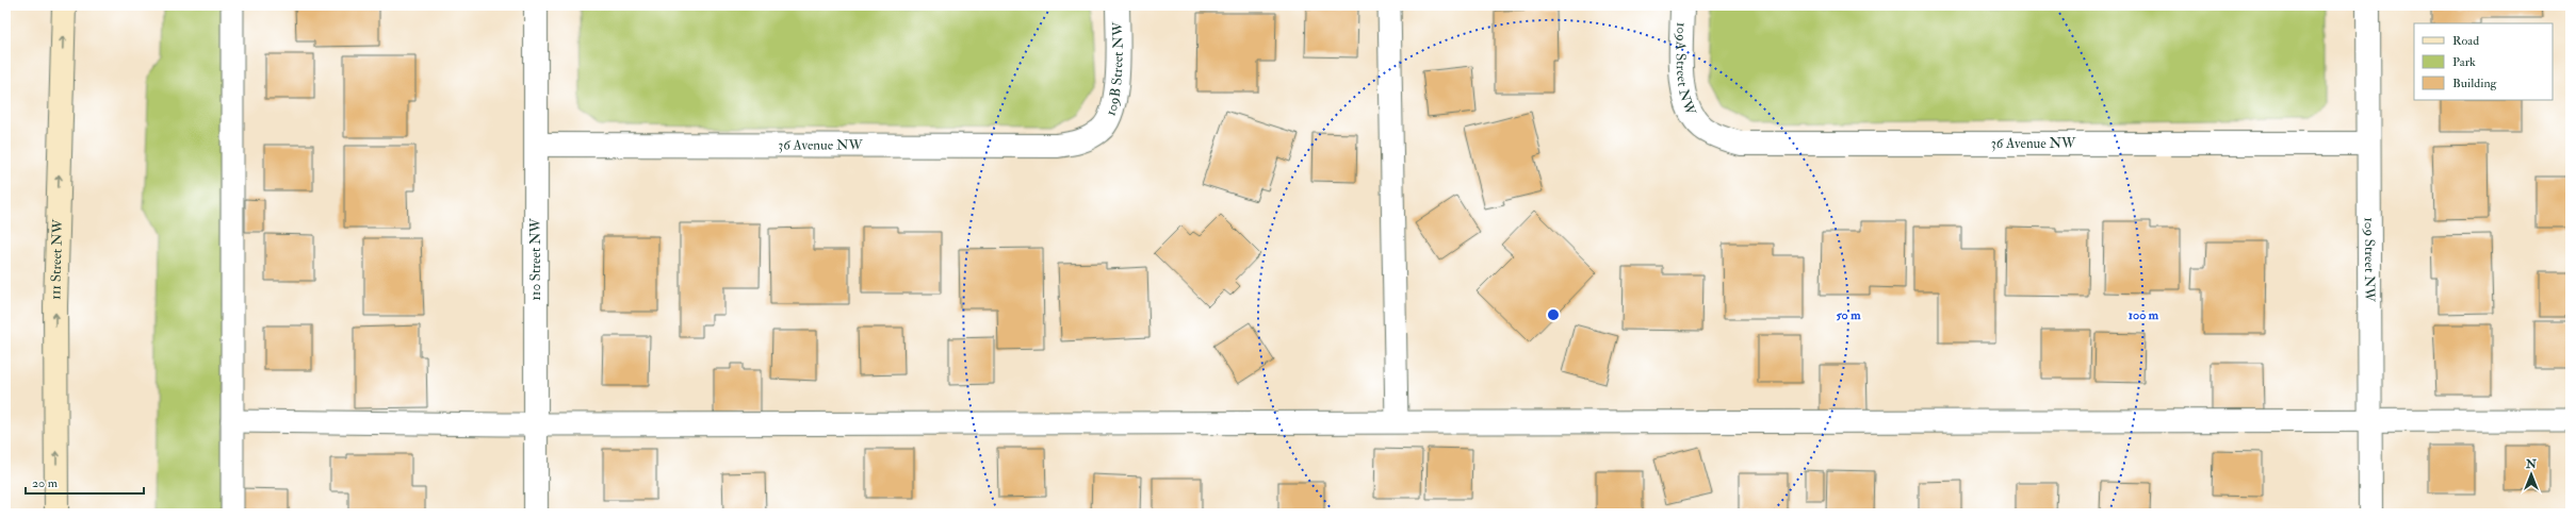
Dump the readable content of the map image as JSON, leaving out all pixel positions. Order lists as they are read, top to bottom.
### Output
{
  "streets": {
    "main road": ["111 Street NW"],
    "street": [
      "109B Street NW",
      "109A Street NW",
      "36 Avenue NW",
      "110 Street NW",
      "109 Street NW"
    ]
  },
  "crossings": [
    ["109B Street NW", "36 Avenue NW"],
    ["109A Street NW", "36 Avenue NW"],
    ["36 Avenue NW", "110 Street NW"],
    ["36 Avenue NW", "109 Street NW"]
  ],
  "one_way": ["111 Street NW"],
  "legend": ["Road", "Park", "Building"],
  "scale_bar": "20 m",
  "north": "top",
  "rings": ["50 m", "100 m"]
}
